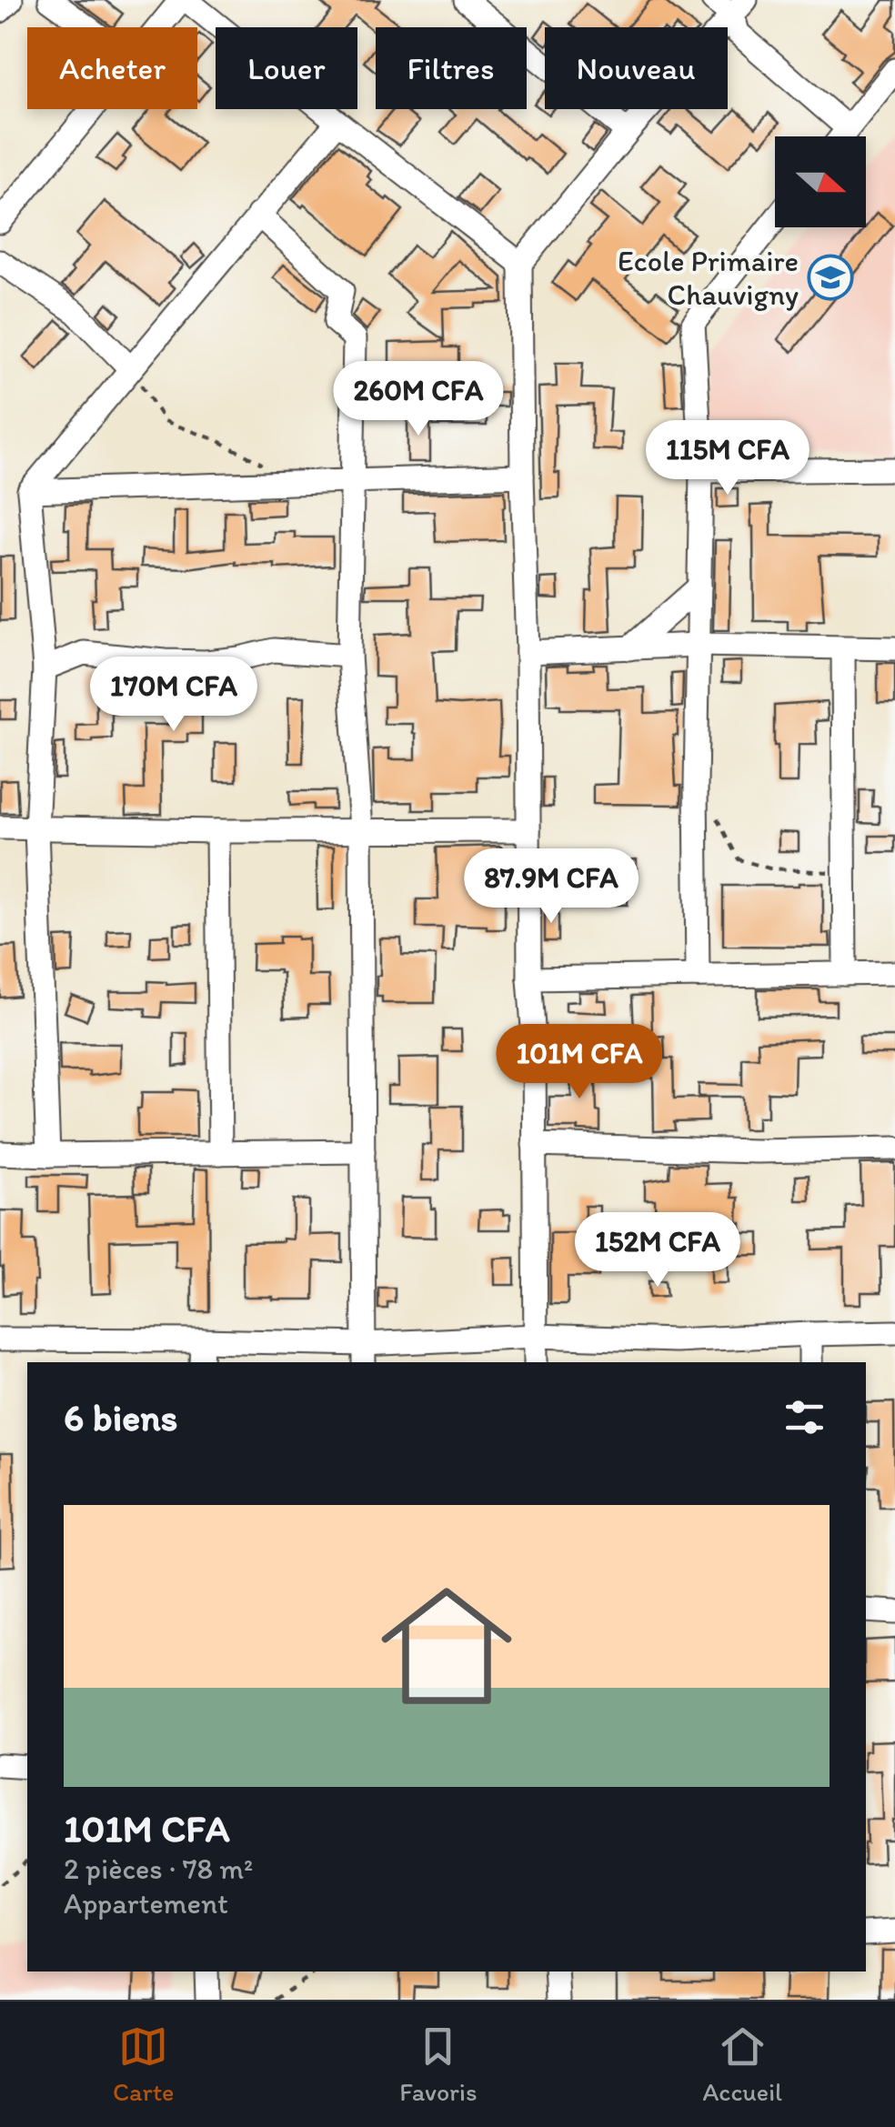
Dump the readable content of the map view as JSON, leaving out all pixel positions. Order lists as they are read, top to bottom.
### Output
{
  "places": {
    "school or university": ["Ecole Primaire Chauvigny"]
  },
  "north": "right",
  "page": {
    "chip": [
      "Acheter",
      "Louer",
      "Filtres",
      "Nouveau"
    ],
    "price": [
      "260M CFA",
      "115M CFA",
      "170M CFA",
      "87.9M CFA",
      "101M CFA",
      "152M CFA"
    ],
    "heading": "6 biens",
    "list": [
      {
        "name": "101M CFA",
        "note": "2 pièces · 78 m² · Appartement"
      }
    ],
    "tabs": ["Carte", "Favoris", "Accueil"]
  }
}
